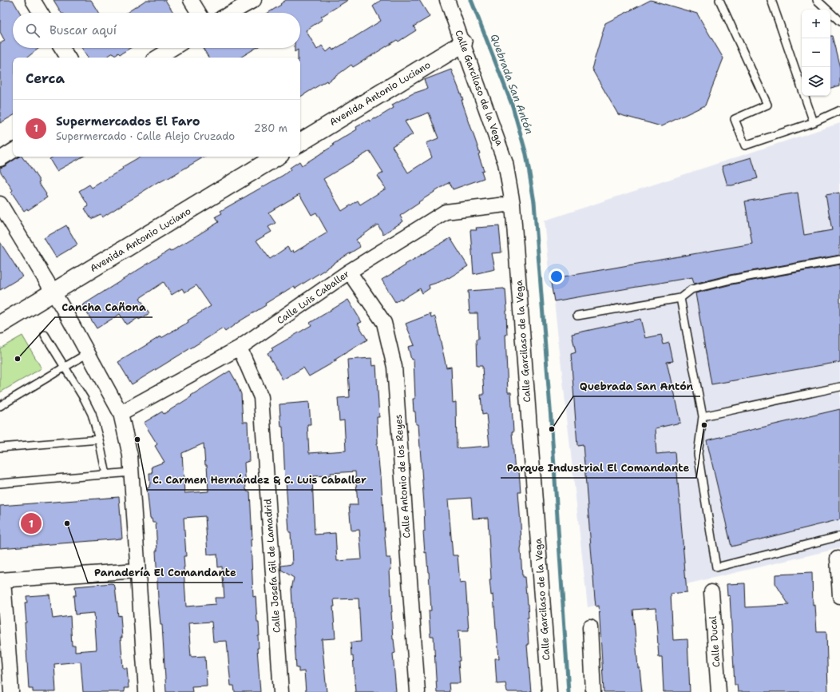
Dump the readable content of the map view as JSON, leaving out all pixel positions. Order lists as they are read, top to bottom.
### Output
{
  "streets": {
    "street": [
      "Calle Garcilaso de la Vega",
      "Avenida Antonio Luciano",
      "Calle Luis Caballer",
      "Calle Antonio de los Reyes",
      "Calle Josefa Gil de Lamadrid",
      "Calle Ducal"
    ]
  },
  "crossings": [
    ["Calle Garcilaso de la Vega", "Avenida Antonio Luciano"],
    ["Calle Garcilaso de la Vega", "Calle Luis Caballer"],
    ["Calle Luis Caballer", "Calle Antonio de los Reyes"],
    ["Calle Luis Caballer", "Calle Josefa Gil de Lamadrid"]
  ],
  "water": ["Quebrada San Antón"],
  "places": [
    "Cancha Cañona",
    "Parque Industrial El Comandante",
    "Quebrada San Antón",
    "C. Carmen Hernández & C. Luis Caballer",
    "Panadería El Comandante"
  ],
  "page": {
    "map_buttons": ["+", "−"],
    "search": "Buscar aquí",
    "heading": "Cerca",
    "list": [
      {
        "mark": "1",
        "name": "Supermercados El Faro",
        "note": "Supermercado · Calle Alejo Cruzado",
        "value": "280 m"
      }
    ],
    "pins": "1"
  }
}
